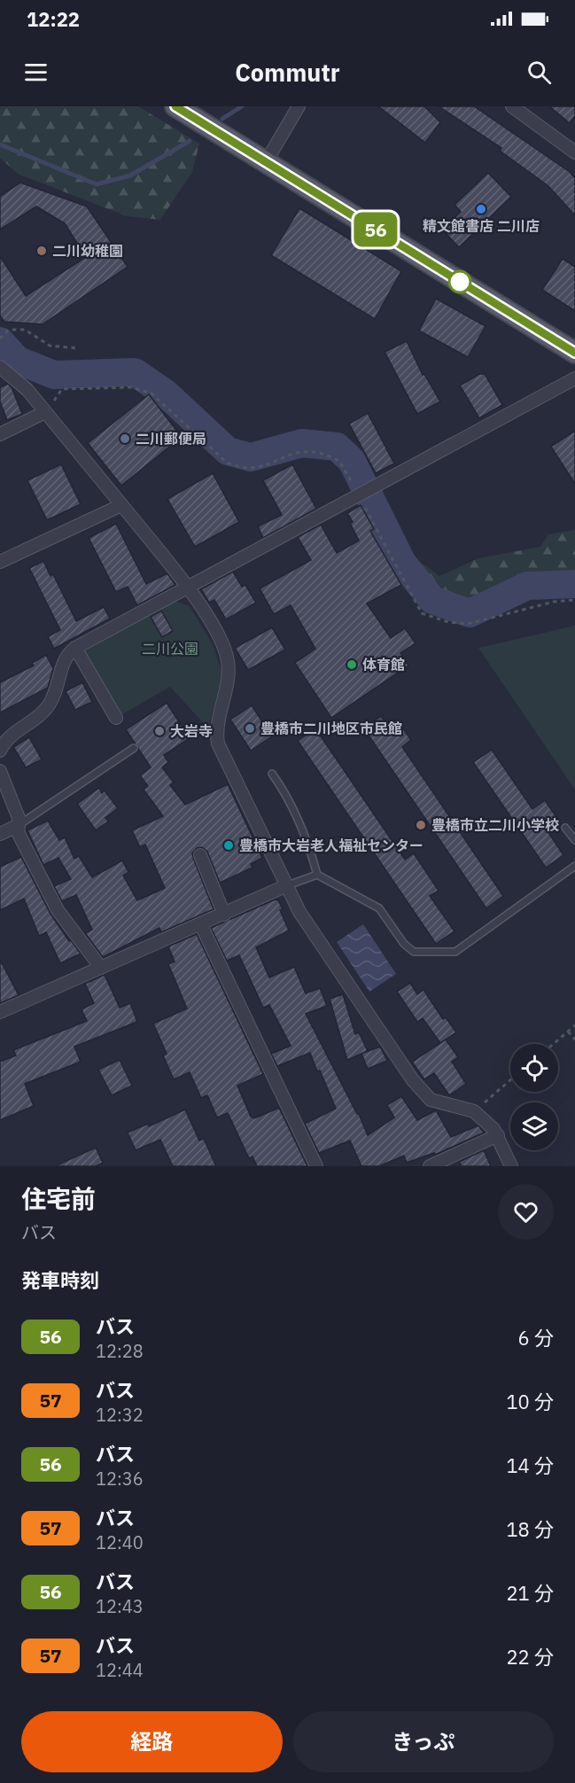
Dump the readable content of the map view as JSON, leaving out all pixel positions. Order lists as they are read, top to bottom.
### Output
{
  "parks": ["二川公園"],
  "places": [
    "精文館書店 二川店",
    "二川幼稚園",
    "二川郵便局",
    "体育館",
    "豊橋市二川地区市民館",
    "大岩寺",
    "豊橋市立二川小学校",
    "豊橋市大岩老人福祉センター"
  ],
  "lines": ["bus line 56"],
  "page": {
    "status": "12:22",
    "header": "Commutr",
    "on_map": "56",
    "heading": [
      ["住宅前", "バス"],
      "発車時刻"
    ],
    "list": [
      {
        "mark": "56",
        "name": "バス",
        "note": "12:28",
        "value": "6 分"
      },
      {
        "mark": "57",
        "name": "バス",
        "note": "12:32",
        "value": "10 分"
      },
      {
        "mark": "56",
        "name": "バス",
        "note": "12:36",
        "value": "14 分"
      },
      {
        "mark": "57",
        "name": "バス",
        "note": "12:40",
        "value": "18 分"
      },
      {
        "mark": "56",
        "name": "バス",
        "note": "12:43",
        "value": "21 分"
      },
      {
        "mark": "57",
        "name": "バス",
        "note": "12:44",
        "value": "22 分"
      }
    ],
    "buttons": ["経路", "きっぷ"]
  }
}
